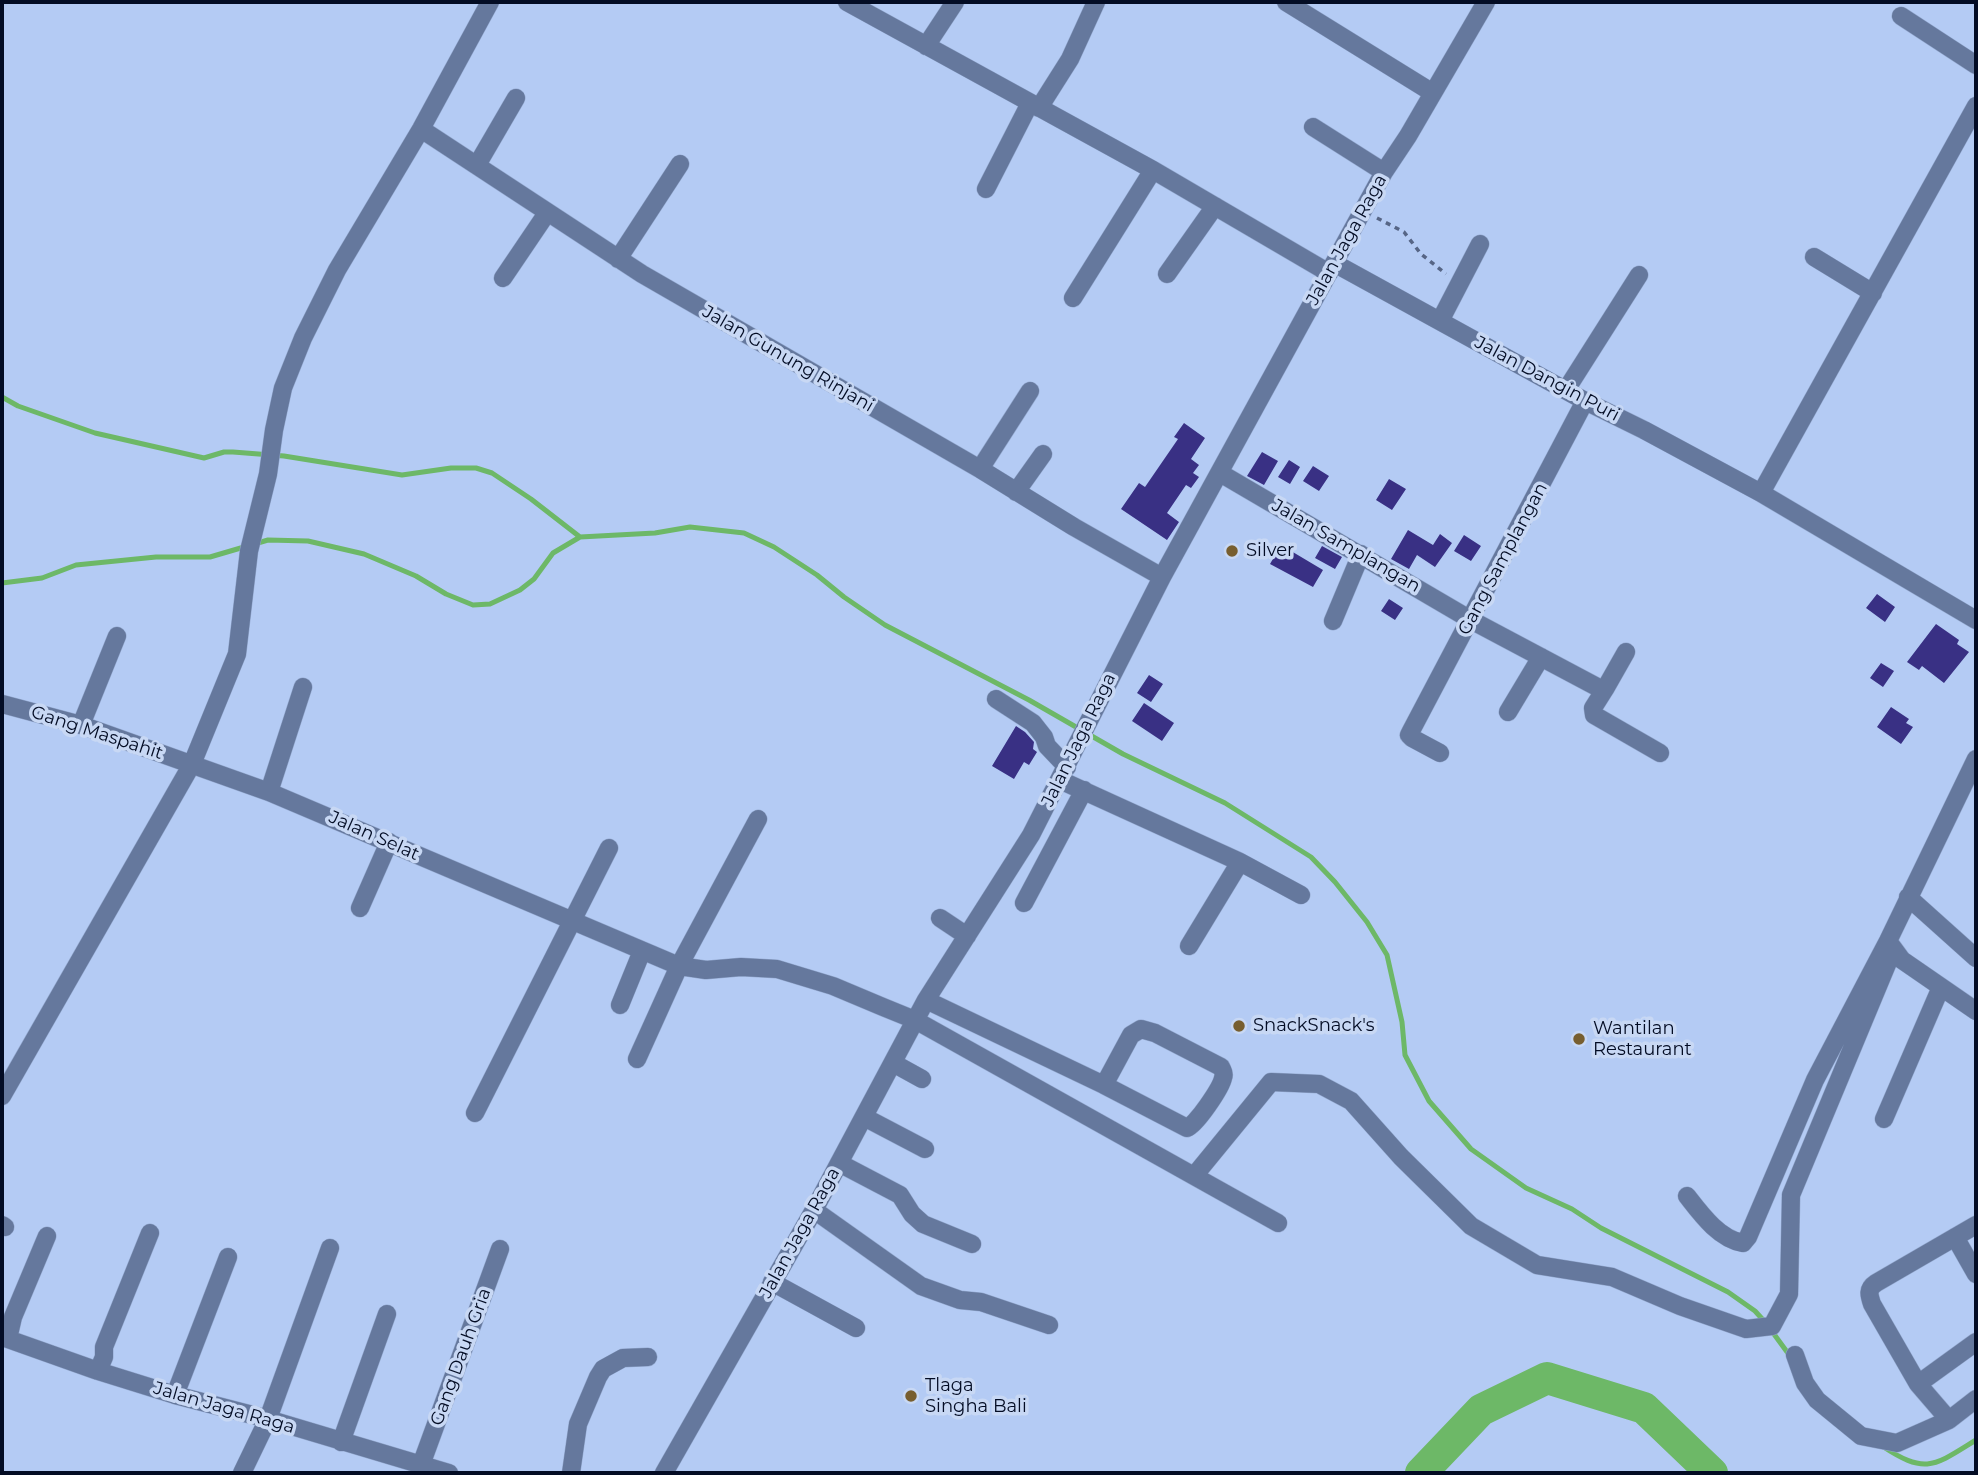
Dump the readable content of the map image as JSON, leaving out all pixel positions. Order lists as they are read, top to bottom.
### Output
{
  "streets": {
    "street": [
      "Jalan Jaga Raga",
      "Jalan Gunung Rinjani",
      "Jalan Dangin Puri",
      "Jalan Samplangan",
      "Gang Samplangan",
      "Gang Maspahit",
      "Jalan Selat",
      "Gang Dauh Gria"
    ]
  },
  "crossings": [
    ["Jalan Jaga Raga", "Jalan Gunung Rinjani"],
    ["Jalan Jaga Raga", "Jalan Dangin Puri"],
    ["Jalan Jaga Raga", "Jalan Samplangan"],
    ["Jalan Jaga Raga", "Jalan Selat"],
    ["Jalan Jaga Raga", "Gang Dauh Gria"],
    ["Jalan Dangin Puri", "Gang Samplangan"],
    ["Jalan Samplangan", "Gang Samplangan"],
    ["Gang Maspahit", "Jalan Selat"]
  ],
  "places": [
    "Silver",
    "SnackSnack's",
    "Wantilan Restaurant",
    "Tlaga Singha Bali"
  ]
}
